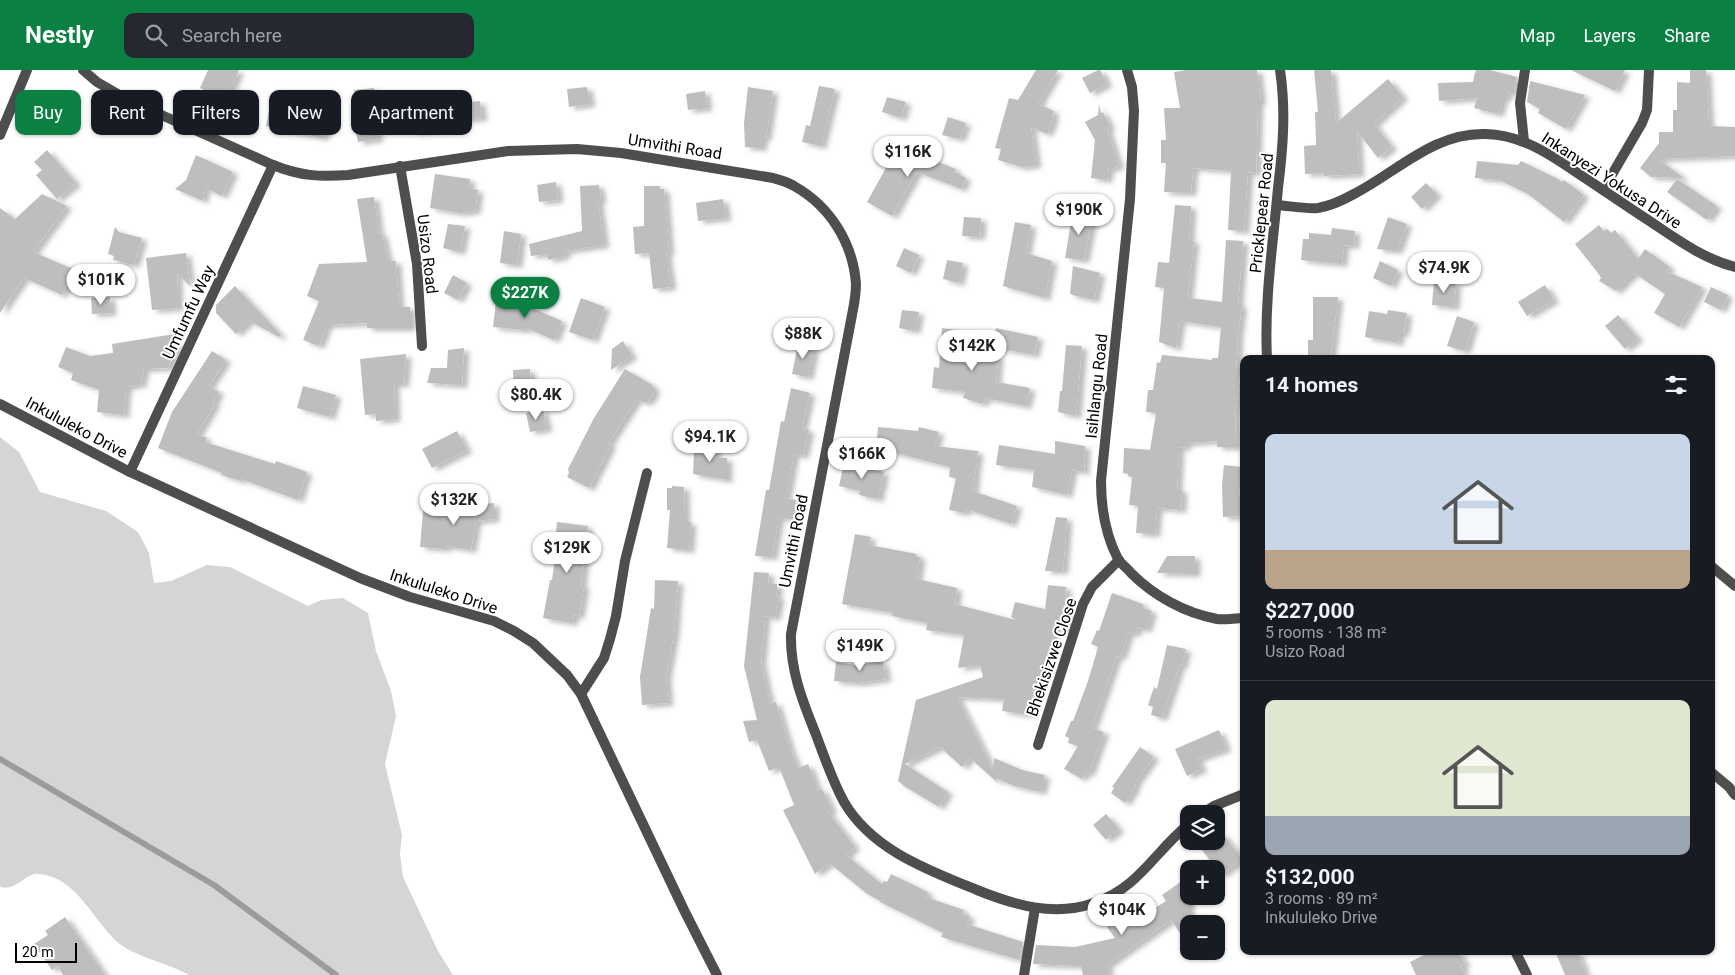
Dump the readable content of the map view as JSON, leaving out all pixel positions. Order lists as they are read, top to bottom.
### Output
{
  "streets": {
    "street": [
      "Umvithi Road",
      "Inkanyezi Yokusa Drive",
      "Pricklepear Road",
      "Usizo Road",
      "Umfumfu Way",
      "Isihlangu Road",
      "Inkululeko Drive",
      "Bhekisizwe Close"
    ]
  },
  "crossings": [
    ["Umvithi Road", "Usizo Road"],
    ["Umvithi Road", "Umfumfu Way"],
    ["Inkanyezi Yokusa Drive", "Pricklepear Road"],
    ["Umfumfu Way", "Inkululeko Drive"],
    ["Isihlangu Road", "Bhekisizwe Close"]
  ],
  "scale_bar": "20 m",
  "page": {
    "header": "Nestly",
    "search": "Search here",
    "nav": ["Map", "Layers", "Share"],
    "chip": [
      "Buy",
      "Rent",
      "Filters",
      "New",
      "Apartment"
    ],
    "price": [
      "$116K",
      "$190K",
      "$74.9K",
      "$101K",
      "$227K",
      "$88K",
      "$142K",
      "$80.4K",
      "$94.1K",
      "$166K",
      "$132K",
      "$129K",
      "$149K",
      "$104K"
    ],
    "heading": "14 homes",
    "list": [
      {
        "name": "$227,000",
        "note": "5 rooms · 138 m² · Usizo Road"
      },
      {
        "name": "$132,000",
        "note": "3 rooms · 89 m² · Inkululeko Drive"
      }
    ],
    "map_buttons": ["+", "−"],
    "scale": "20 m"
  }
}
